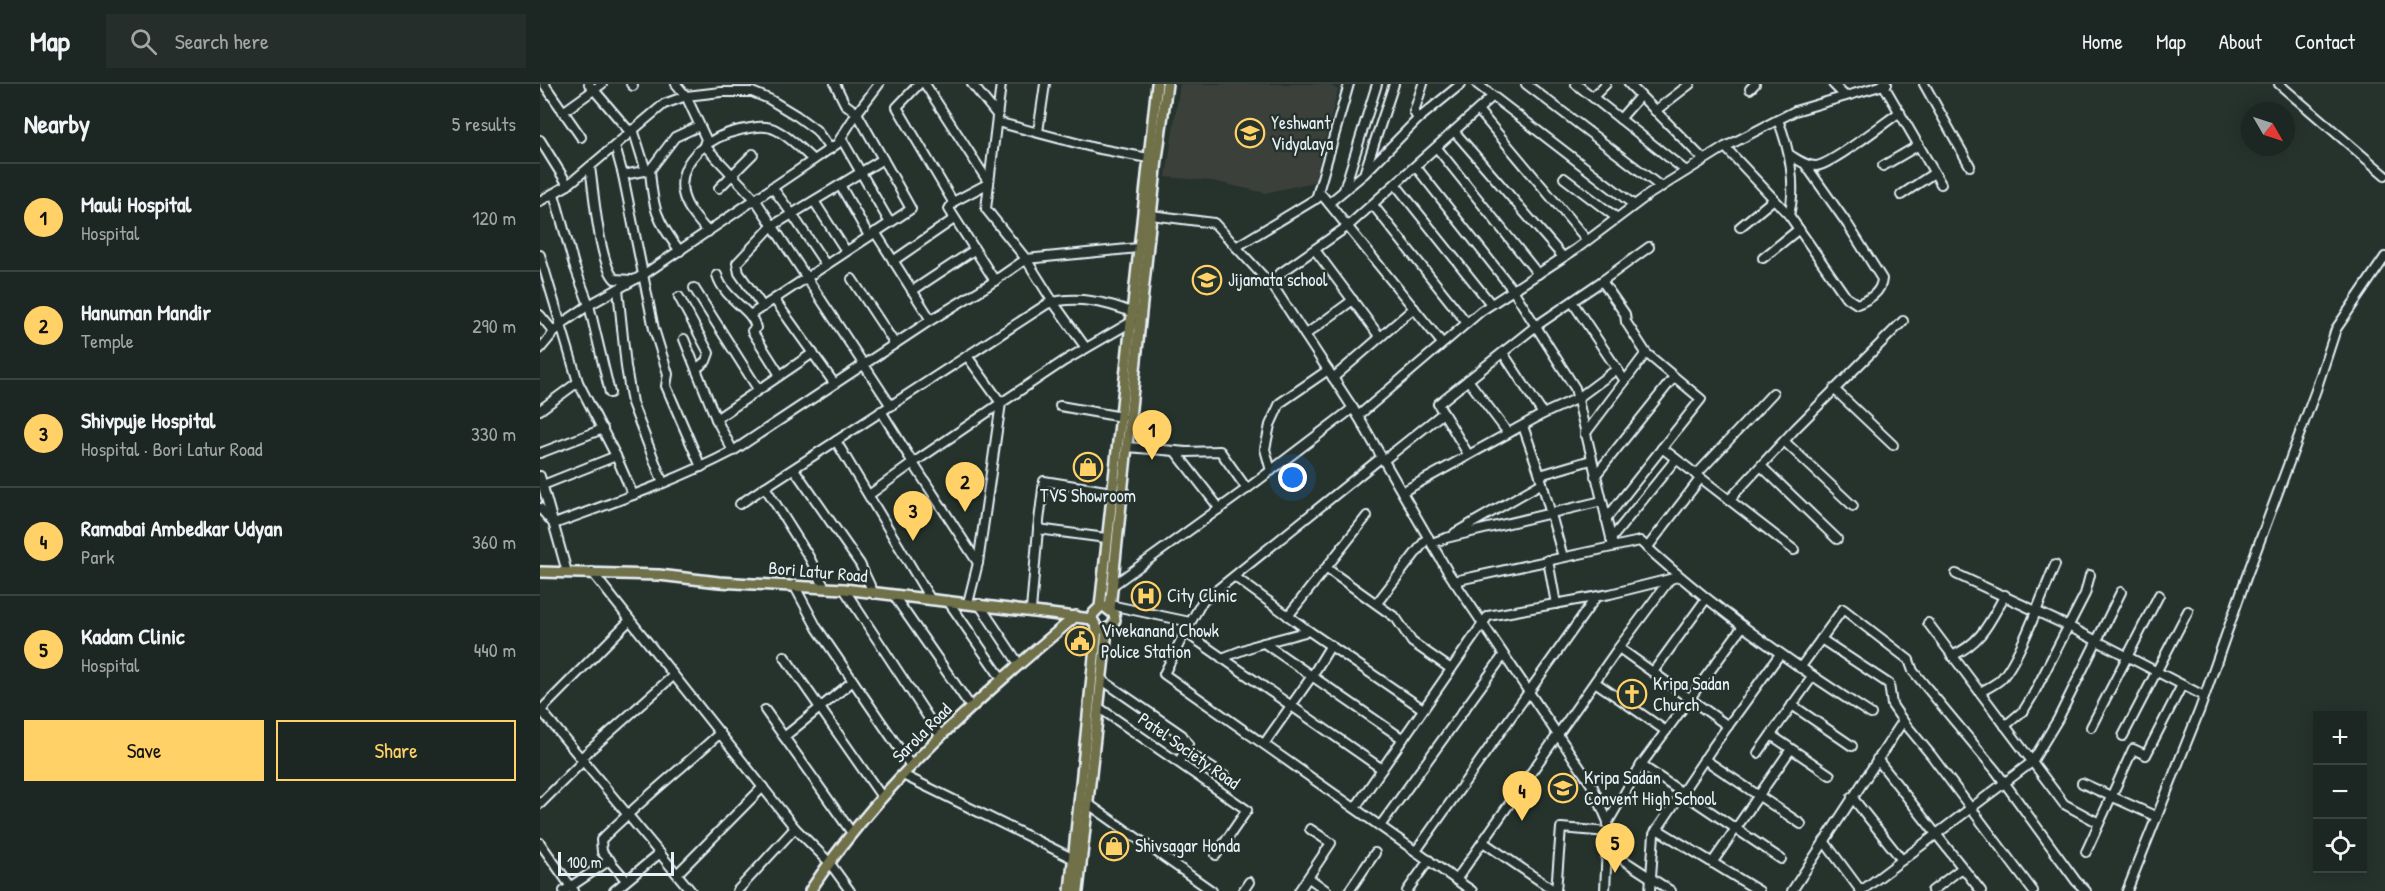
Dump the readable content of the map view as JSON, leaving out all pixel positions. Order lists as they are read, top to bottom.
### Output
{
  "streets": {
    "main road": ["Bori Latur Road", "Sarola Road"],
    "street": ["Patel Society Road"]
  },
  "crossings": [
    ["Bori Latur Road", "Sarola Road"]
  ],
  "places": {
    "school or university": ["Yeshwant Vidyalaya", "Jijamata school", "Kripa Sadan Convent High School"],
    "shop": ["TVS Showroom", "Shivsagar Honda"],
    "hospital": ["City Clinic"],
    "public building": ["Vivekanand Chowk Police Station"],
    "church": ["Kripa Sadan Church"]
  },
  "scale_bar": "100 m",
  "north": "bottom right",
  "page": {
    "header": "Map",
    "search": "Search here",
    "nav": [
      "Home",
      "Map",
      "About",
      "Contact"
    ],
    "heading": ["Nearby", "5 results"],
    "list": [
      {
        "mark": "1",
        "name": "Mauli Hospital",
        "note": "Hospital",
        "value": "120 m"
      },
      {
        "mark": "2",
        "name": "Hanuman Mandir",
        "note": "Temple",
        "value": "290 m"
      },
      {
        "mark": "3",
        "name": "Shivpuje Hospital",
        "note": "Hospital · Bori Latur Road",
        "value": "330 m"
      },
      {
        "mark": "4",
        "name": "Ramabai Ambedkar Udyan",
        "note": "Park",
        "value": "360 m"
      },
      {
        "mark": "5",
        "name": "Kadam Clinic",
        "note": "Hospital",
        "value": "440 m"
      }
    ],
    "pins": [
      "1",
      "2",
      "3",
      "4",
      "5"
    ],
    "buttons": ["Save", "Share"],
    "map_buttons": ["+", "−"],
    "scale": "100 m"
  }
}
